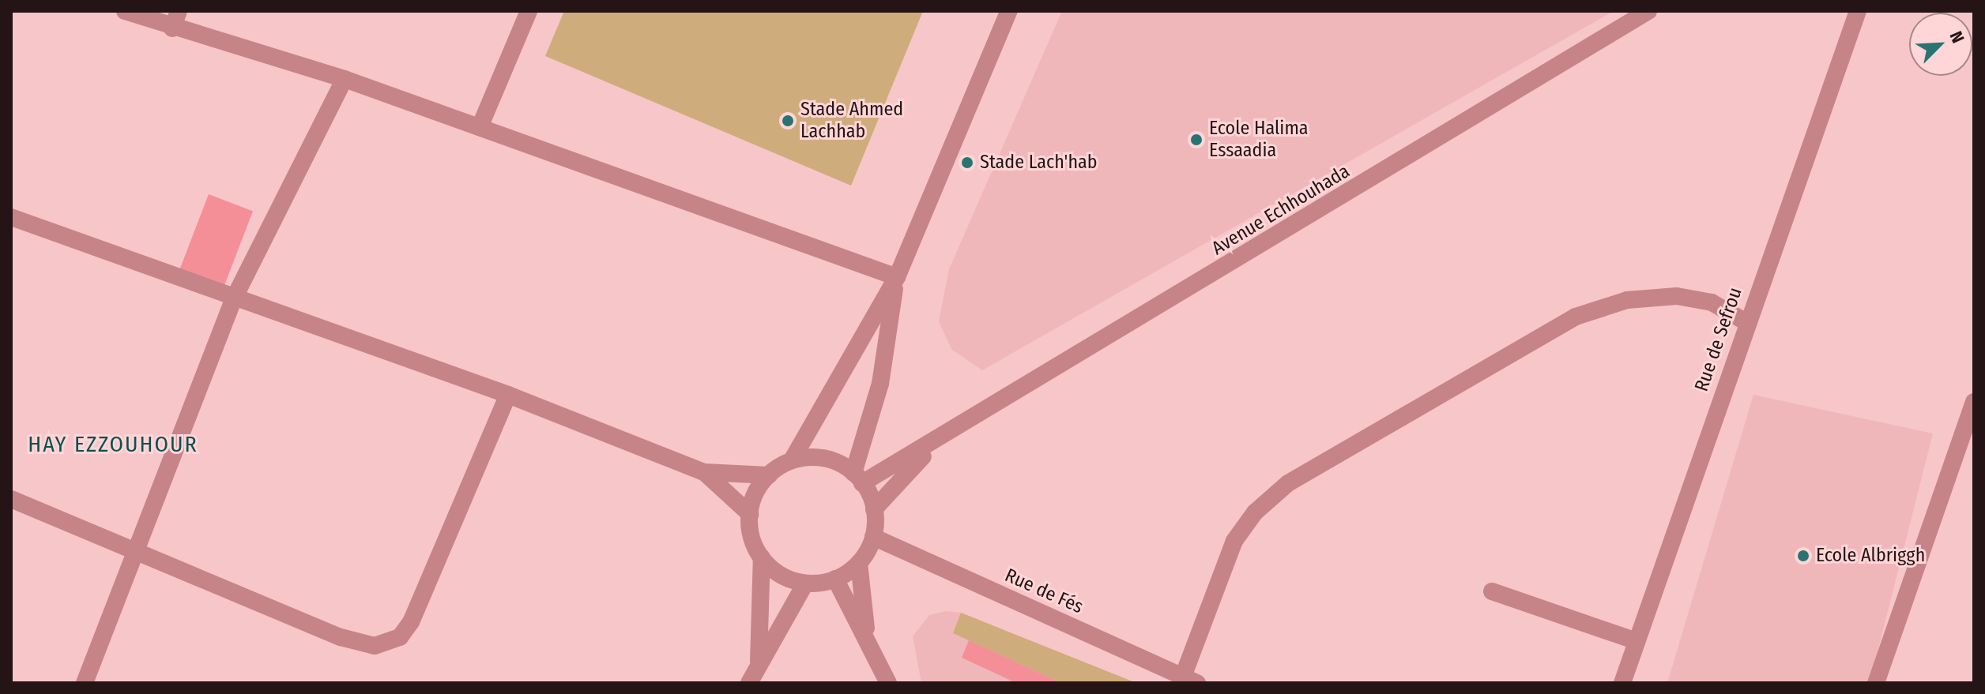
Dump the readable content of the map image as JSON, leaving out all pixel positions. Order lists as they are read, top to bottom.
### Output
{
  "streets": {
    "street": ["Avenue Echhouhada", "Rue de Sefrou", "Rue de Fés"]
  },
  "crossings": [
    ["Avenue Echhouhada", "Rue de Fés"]
  ],
  "districts": ["HAY EZZOUHOUR"],
  "places": [
    "Stade Ahmed Lachhab",
    "Ecole Halima Essaadia",
    "Stade Lach'hab",
    "Ecole Albriggh"
  ],
  "north": "top right"
}
